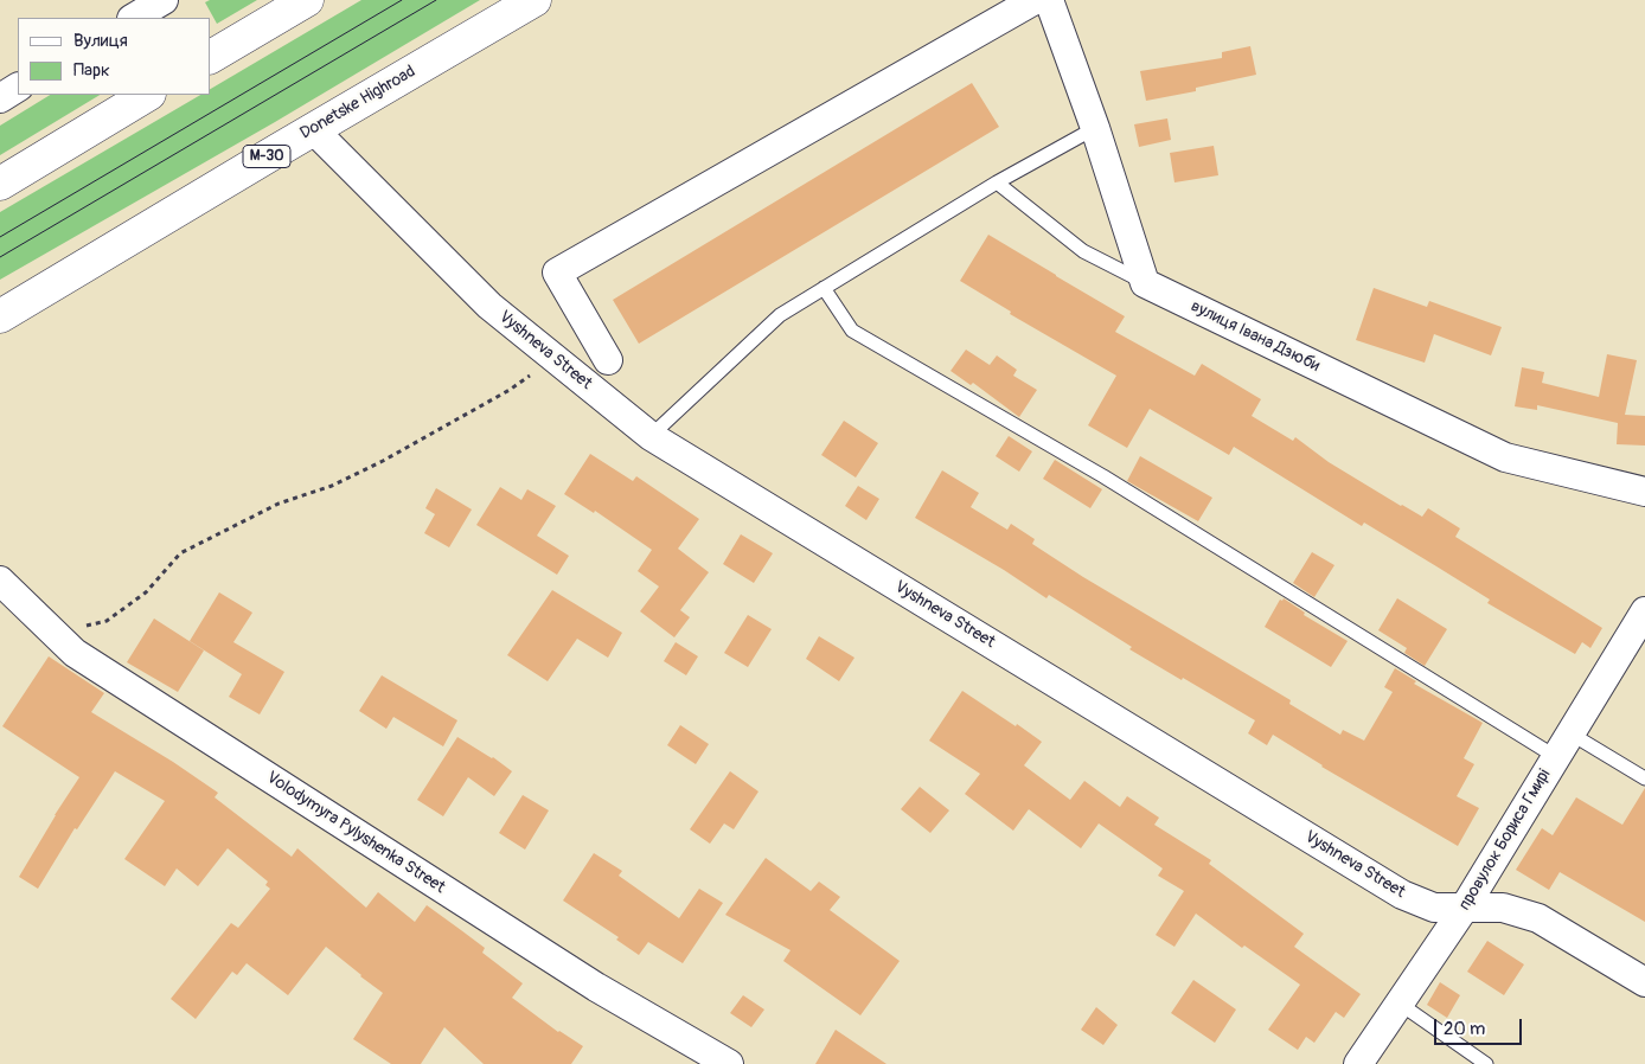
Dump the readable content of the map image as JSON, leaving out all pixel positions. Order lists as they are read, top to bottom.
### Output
{
  "streets": {
    "highway": ["Donetske Highroad", "М-30"],
    "street": [
      "вулиця Івана Дзюби",
      "Vyshneva Street",
      "Volodymyra Pylyshenka Street",
      "провулок Бориса Гмирі"
    ]
  },
  "crossings": [
    ["Donetske Highroad", "Vyshneva Street"],
    ["Vyshneva Street", "провулок Бориса Гмирі"]
  ],
  "legend": ["Вулиця", "Парк"],
  "scale_bar": "20 m"
}
